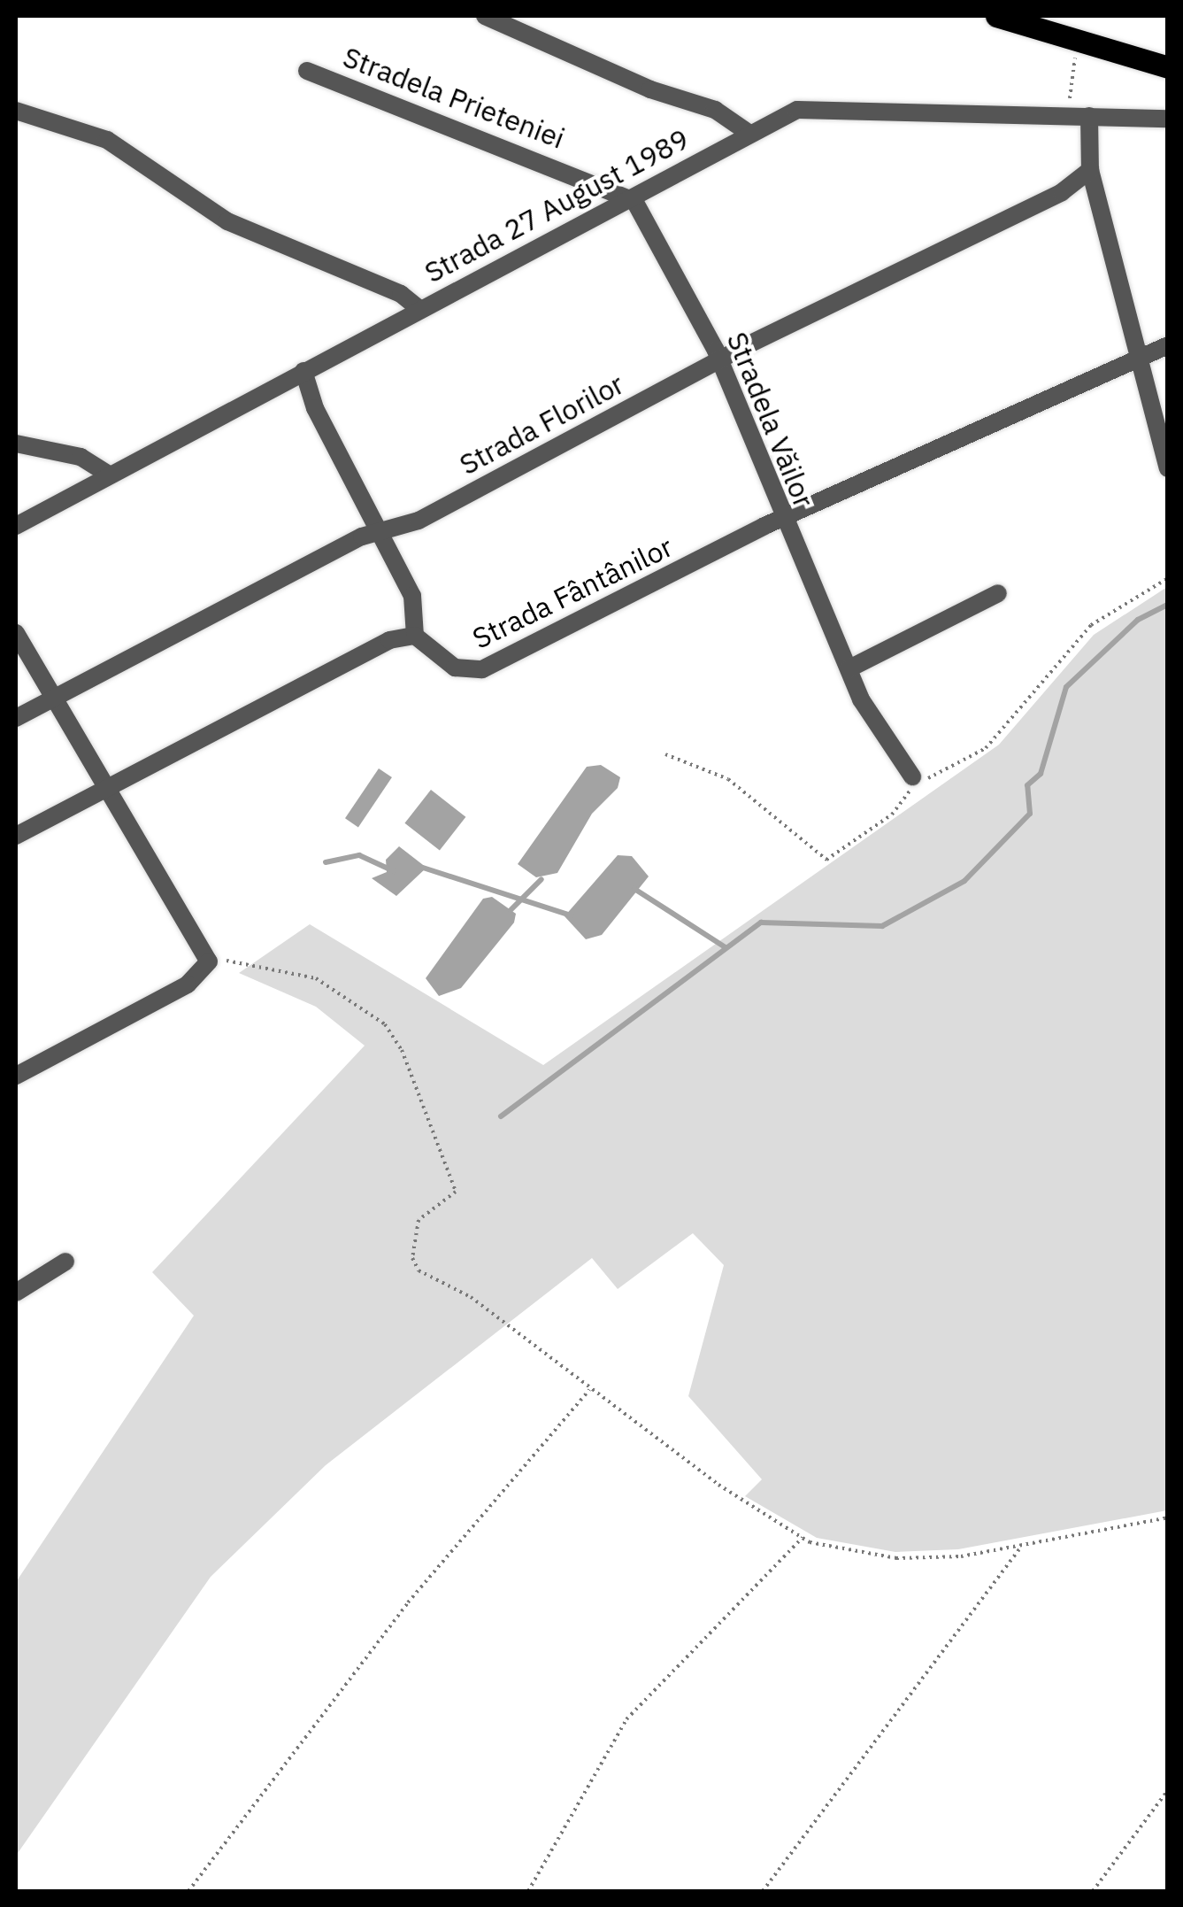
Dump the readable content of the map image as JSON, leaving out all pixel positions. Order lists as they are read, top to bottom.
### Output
{
  "streets": {
    "street": [
      "Stradela Prieteniei",
      "Strada 27 August 1989",
      "Stradela Văilor",
      "Strada Florilor",
      "Strada Fântânilor"
    ]
  },
  "crossings": [
    ["Stradela Prieteniei", "Strada 27 August 1989"],
    ["Stradela Prieteniei", "Stradela Văilor"],
    ["Strada 27 August 1989", "Stradela Văilor"],
    ["Stradela Văilor", "Strada Florilor"],
    ["Stradela Văilor", "Strada Fântânilor"]
  ]
}
